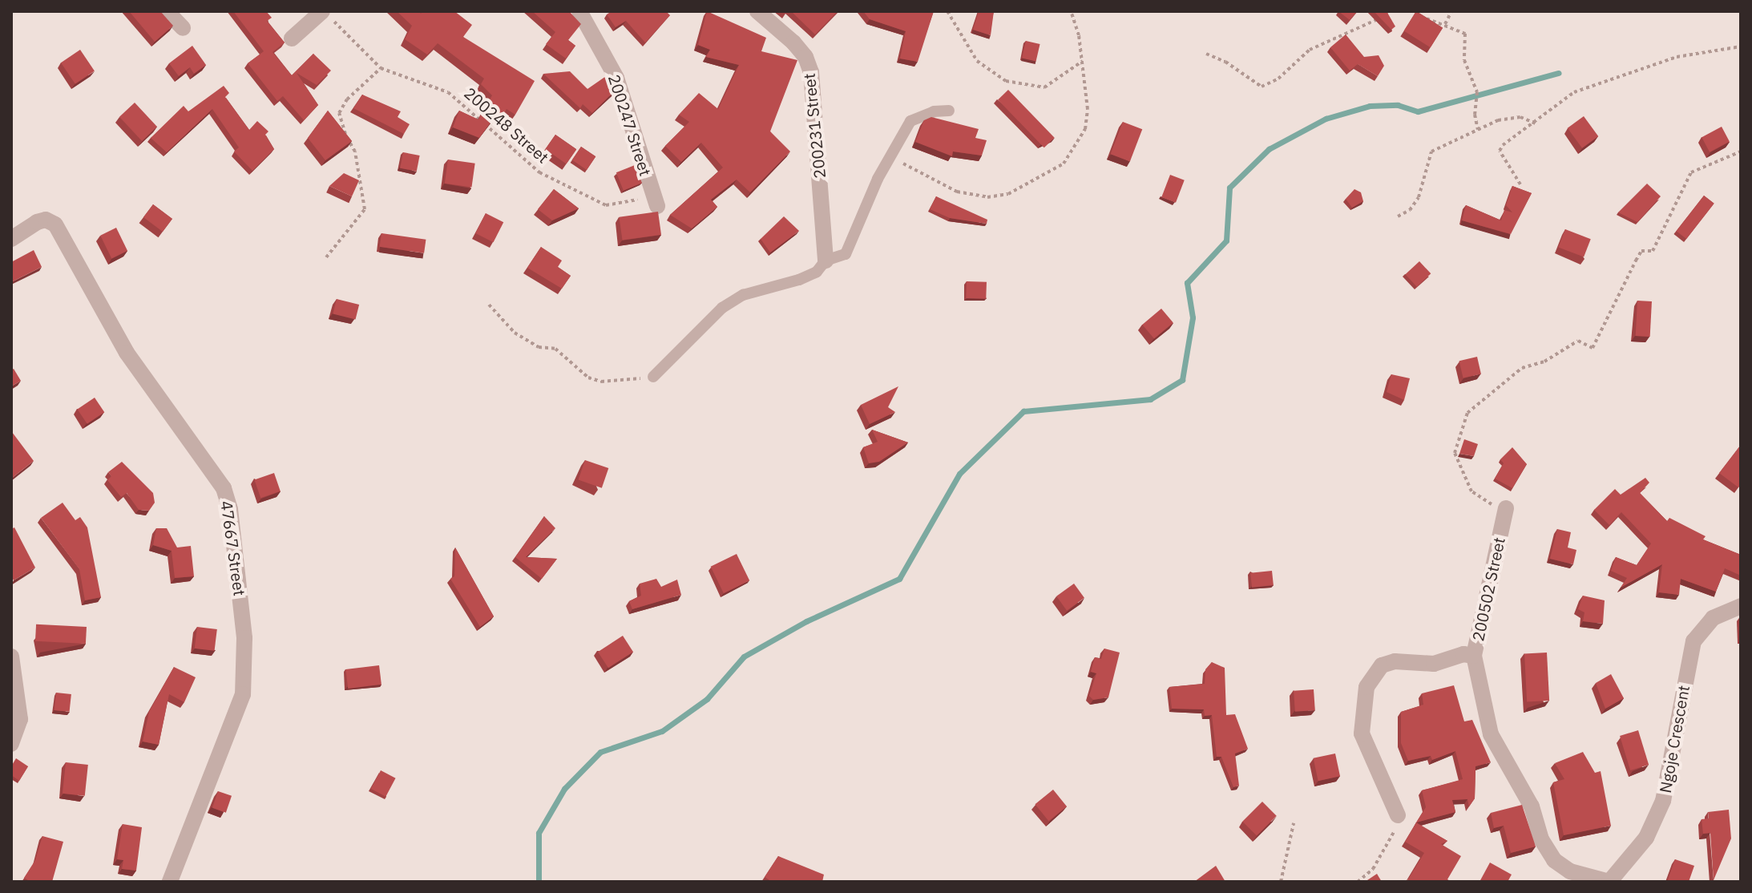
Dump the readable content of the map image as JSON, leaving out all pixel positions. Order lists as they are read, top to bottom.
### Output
{
  "streets": {
    "street": [
      "200247 Street",
      "200231 Street",
      "47667 Street",
      "200502 Street",
      "Ngoje Crescent"
    ],
    "path": ["200248 Street"]
  },
  "crossings": [
    ["200248 Street", "200247 Street"],
    ["200502 Street", "Ngoje Crescent"]
  ]
}
